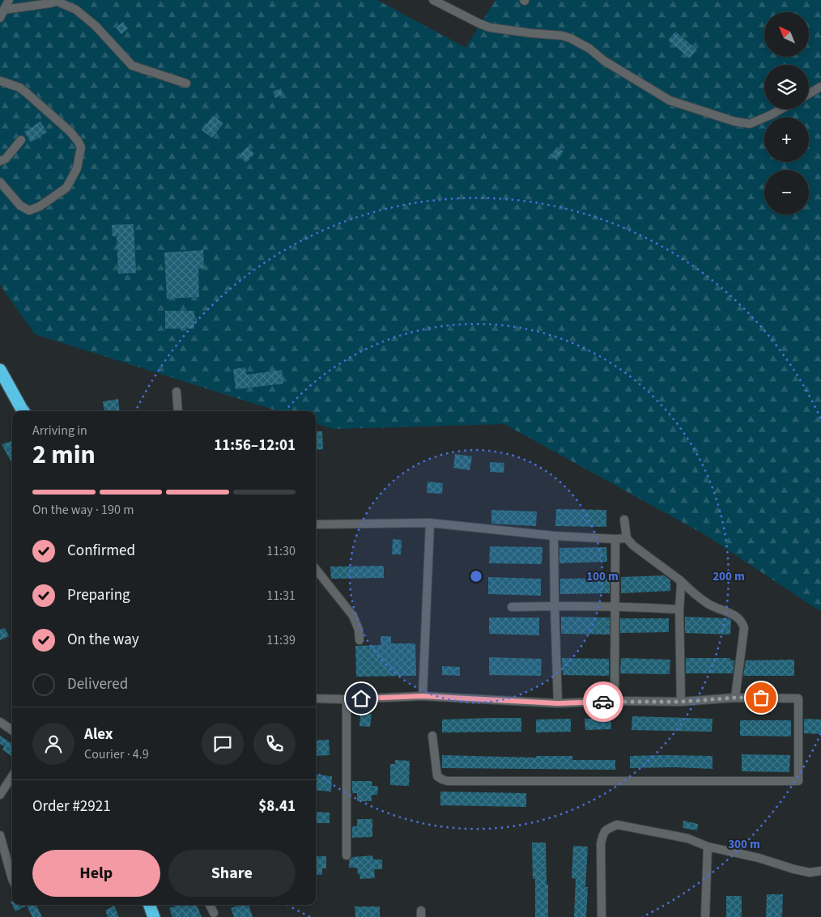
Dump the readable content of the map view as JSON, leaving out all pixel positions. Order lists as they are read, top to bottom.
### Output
{
  "north": "top left",
  "page": {
    "map_buttons": ["+", "−"],
    "heading": ["2 min", "Arriving in", "11:56–12:01"],
    "panel": [
      "Alex",
      "Courier · 4.9",
      "Order #2921",
      "$8.41"
    ],
    "bar": "On the way · 190 m",
    "list": [
      ["Confirmed", "11:30"],
      ["Preparing", "11:31"],
      ["On the way", "11:39"],
      "Delivered"
    ],
    "buttons": ["Help", "Share"]
  },
  "rings": ["100 m", "200 m", "300 m"]
}
